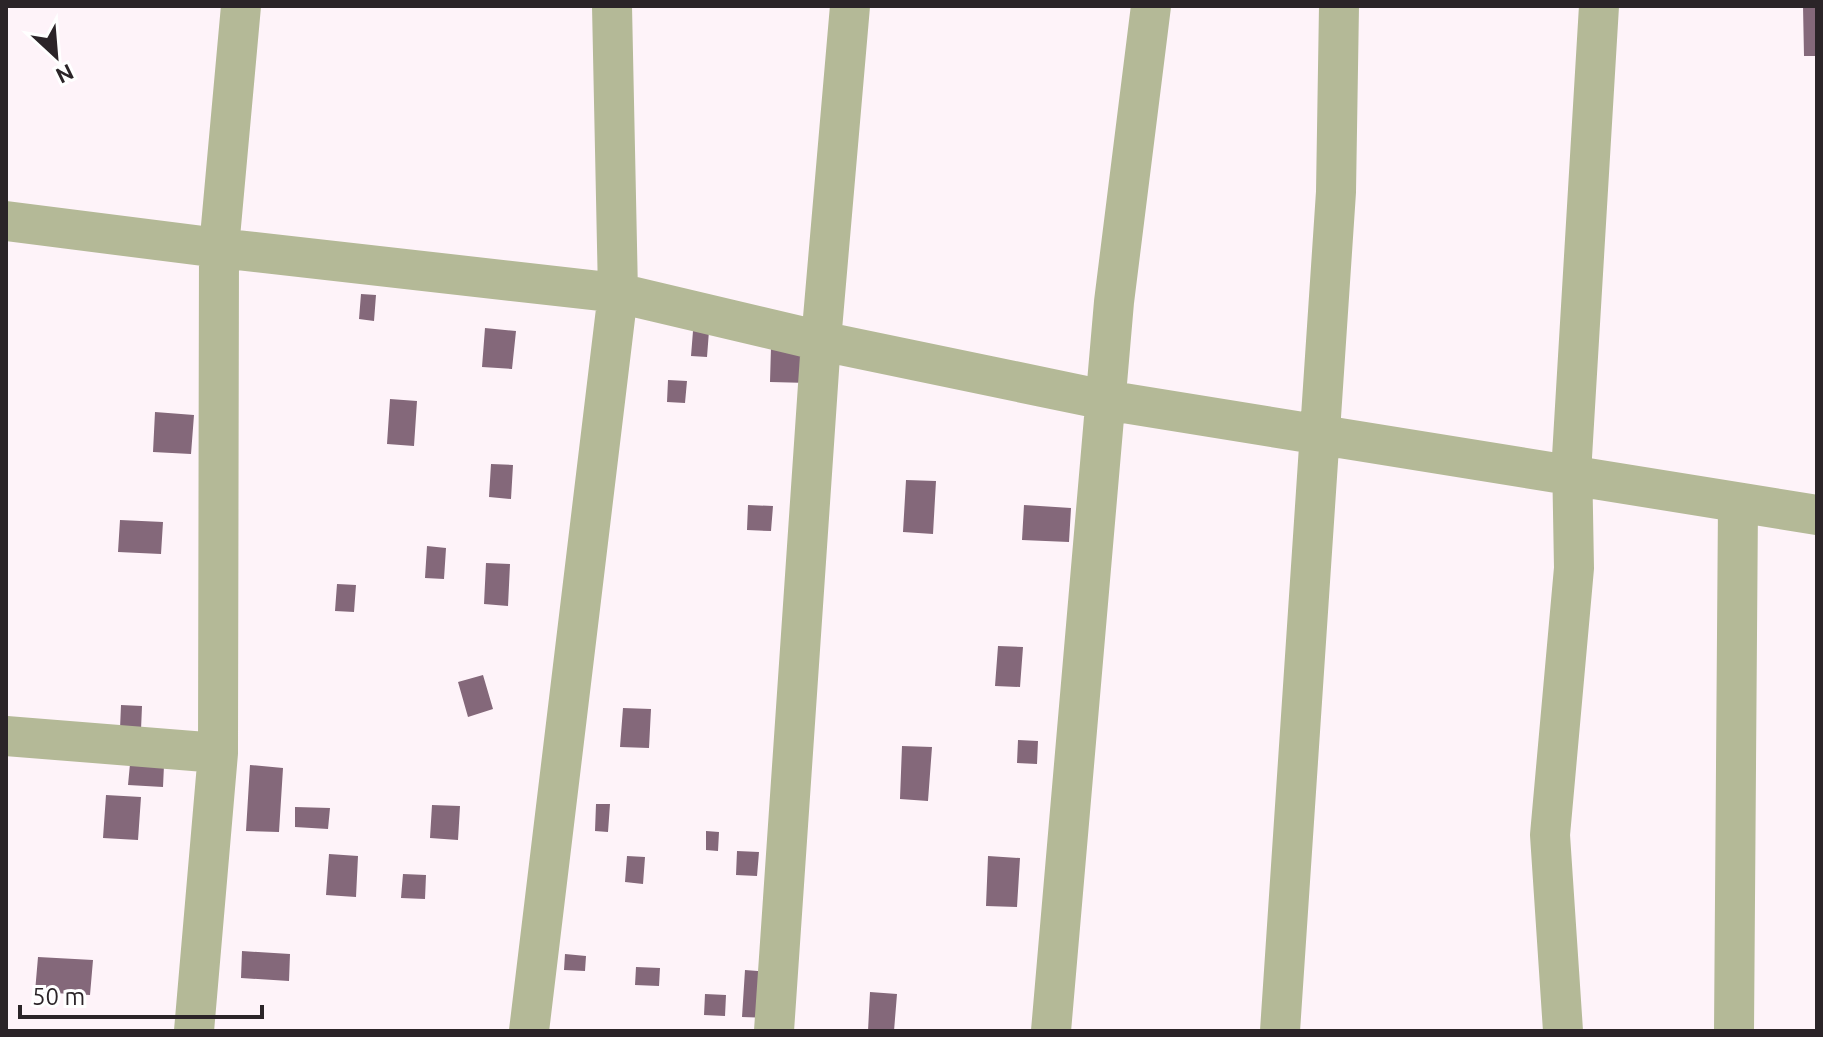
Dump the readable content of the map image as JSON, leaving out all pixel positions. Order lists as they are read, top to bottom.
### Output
{
  "scale_bar": "50 m",
  "north": "bottom right"
}
